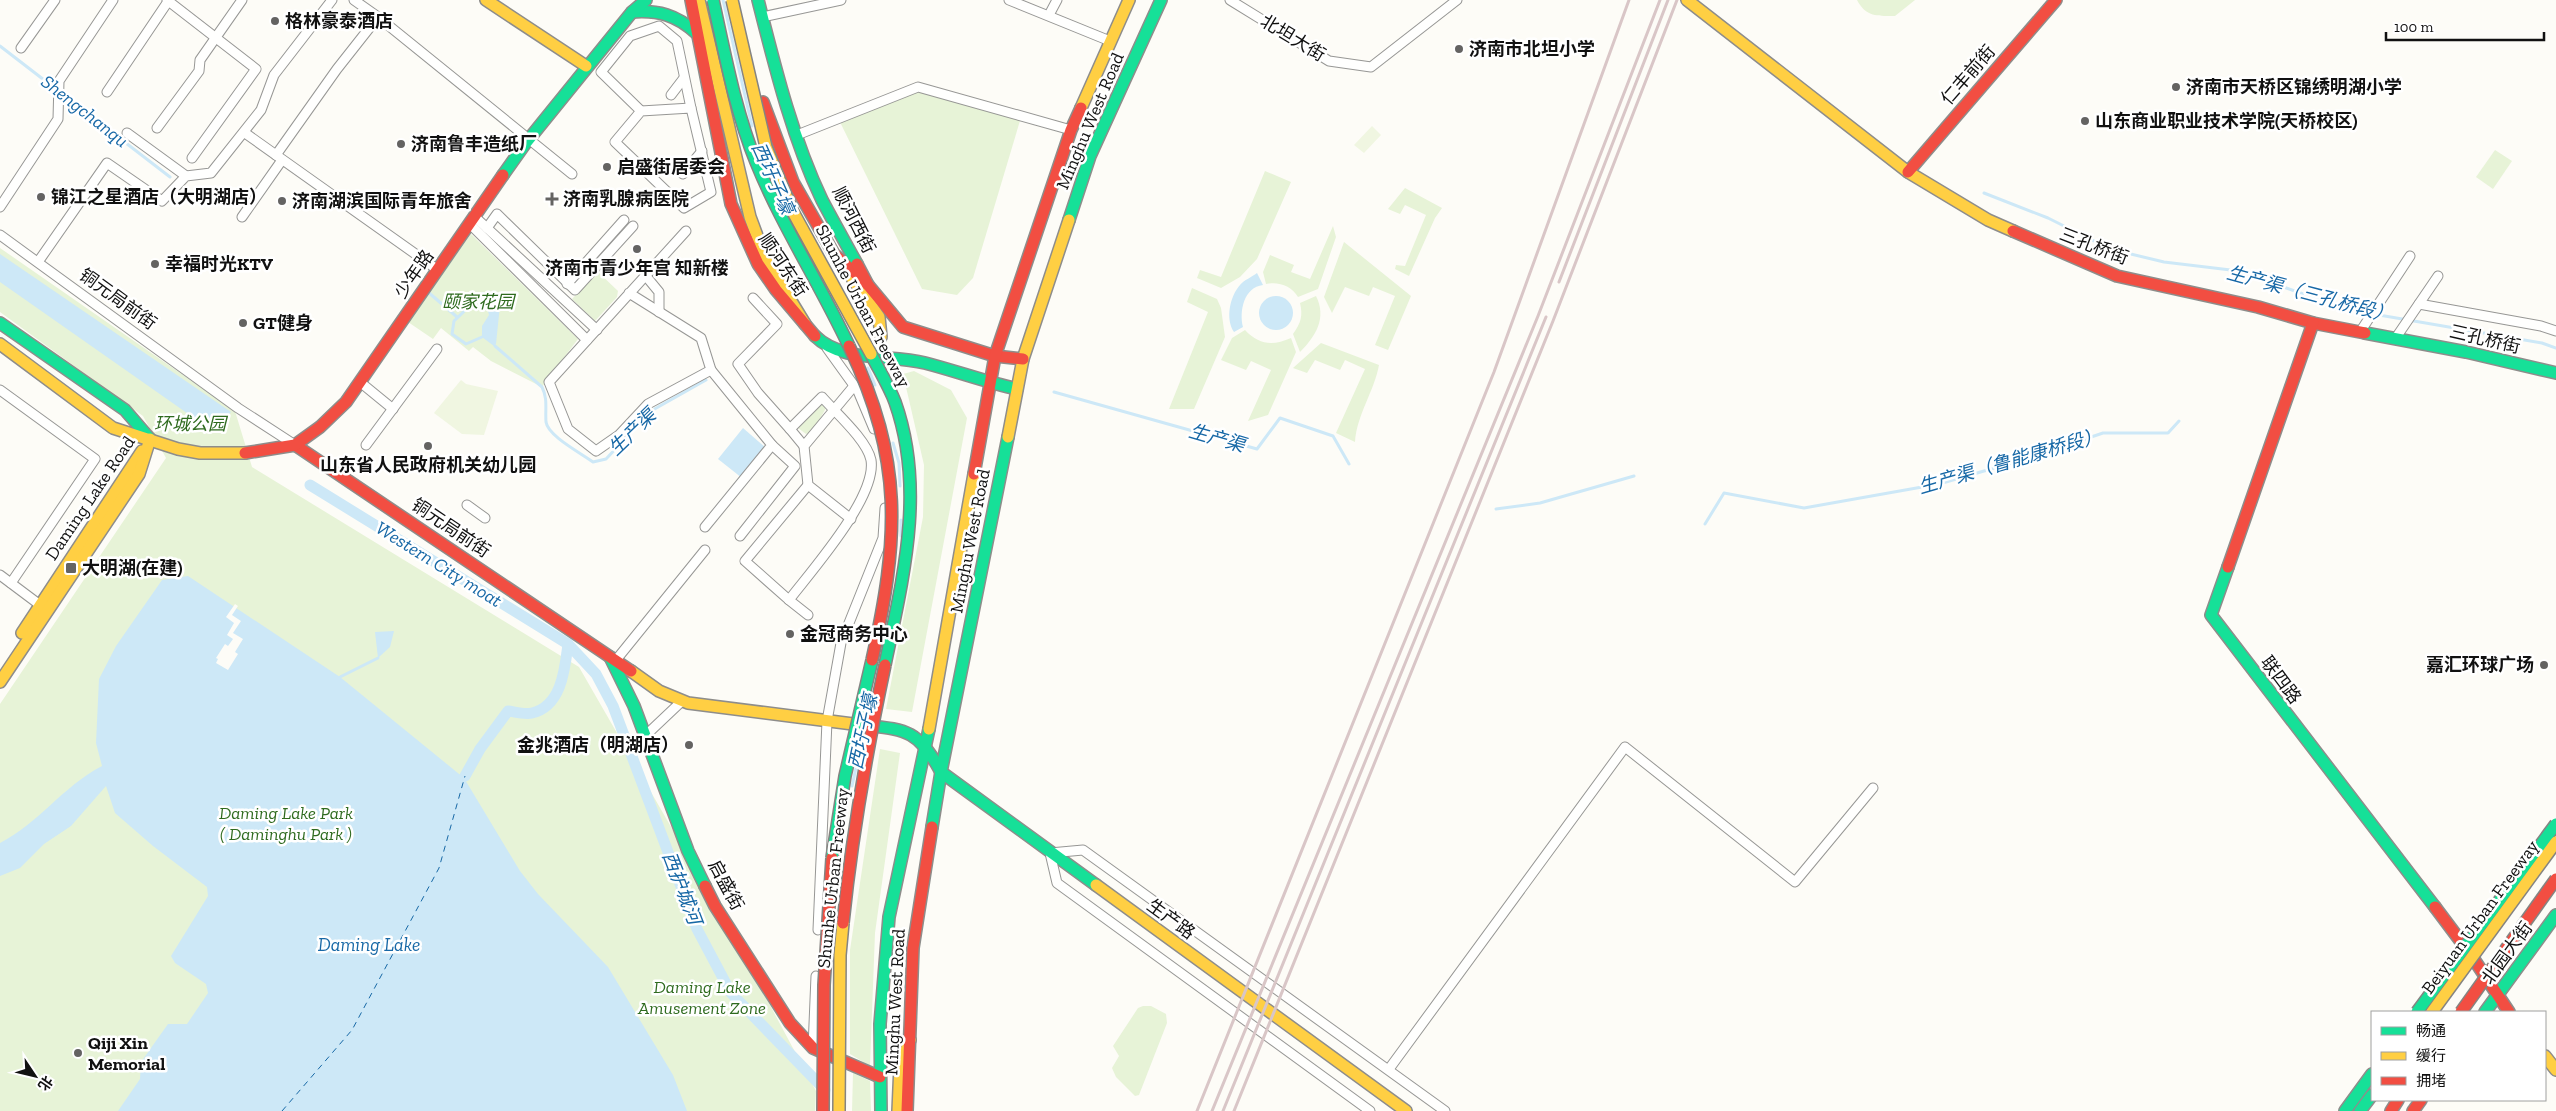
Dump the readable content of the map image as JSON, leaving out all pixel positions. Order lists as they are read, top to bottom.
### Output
{
  "streets": {
    "main road": [
      "仁丰前街",
      "Minghu West Road",
      "顺河西街",
      "三孔桥街",
      "顺河东街",
      "少年路",
      "铜元局前街",
      "Shunhe Urban Freeway",
      "Daming Lake Road",
      "联四路",
      "启盛街",
      "Beiyuan Urban Freeway",
      "生产路",
      "北园大街"
    ],
    "street": ["北坦大街"]
  },
  "crossings": [
    ["仁丰前街", "三孔桥街"],
    ["Minghu West Road", "顺河西街"],
    ["Minghu West Road", "顺河东街"],
    ["Minghu West Road", "铜元局前街"],
    ["Minghu West Road", "启盛街"],
    ["Minghu West Road", "生产路"],
    ["三孔桥街", "联四路"],
    ["少年路", "铜元局前街"],
    ["少年路", "Daming Lake Road"],
    ["铜元局前街", "启盛街"],
    ["铜元局前街", "生产路"],
    ["联四路", "北园大街"]
  ],
  "water": [
    "Shengchanqu",
    "西圩子壕",
    "生产渠（三孔桥段）",
    "生产渠",
    "生产渠（鲁能康桥段）",
    "Western City moat",
    "西护城河",
    "Daming Lake"
  ],
  "parks": [
    "颐家花园",
    "环城公园",
    "Daming Lake Park ( Daminghu Park )",
    "Daming Lake Amusement Zone"
  ],
  "places": {
    "other": [
      "格林豪泰酒店",
      "济南市北坦小学",
      "济南市天桥区锦绣明湖小学",
      "山东商业职业技术学院(天桥校区)",
      "济南鲁丰造纸厂",
      "启盛街居委会",
      "锦江之星酒店（大明湖店）",
      "济南湖滨国际青年旅舍",
      "济南市青少年宫 知新楼",
      "幸福时光KTV",
      "GT健身",
      "山东省人民政府机关幼儿园",
      "金冠商务中心",
      "嘉汇环球广场",
      "金兆酒店（明湖店）",
      "Qiji Xin Memorial"
    ],
    "health": ["济南乳腺病医院"],
    "transit": ["大明湖(在建)"]
  },
  "legend": ["畅通", "缓行", "拥堵"],
  "scale_bar": "100 m",
  "north": "bottom right"
}
